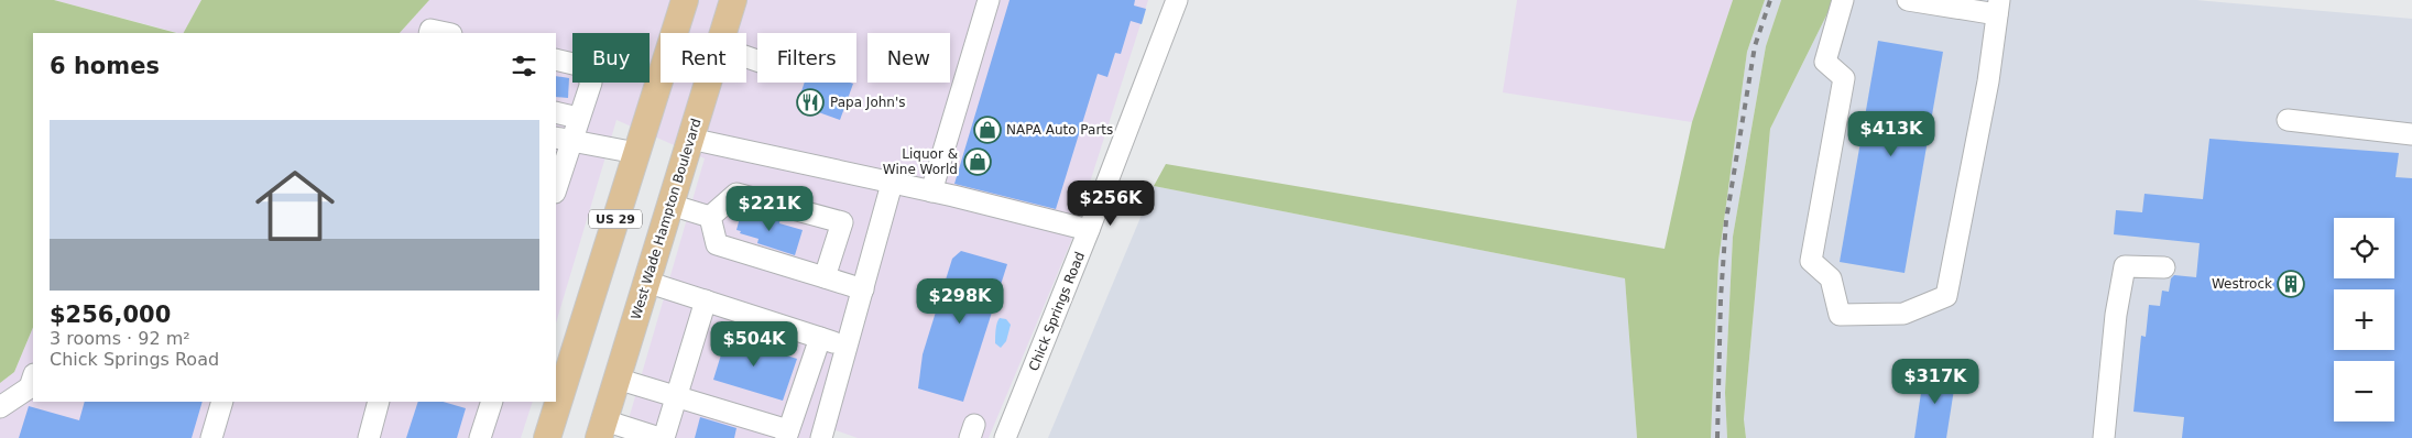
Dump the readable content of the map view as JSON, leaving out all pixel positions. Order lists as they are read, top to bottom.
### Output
{
  "streets": {
    "main road": ["US 29", "West Wade Hampton Boulevard"],
    "street": ["Chick Springs Road"]
  },
  "places": {
    "restaurant": ["Papa John's"],
    "shop": ["NAPA Auto Parts", "Liquor & Wine World"],
    "building": ["Westrock"]
  },
  "page": {
    "chip": [
      "Buy",
      "Rent",
      "Filters",
      "New"
    ],
    "heading": "6 homes",
    "list": [
      {
        "name": "$256,000",
        "note": "3 rooms · 92 m² · Chick Springs Road"
      }
    ],
    "price": [
      "$413K",
      "$256K",
      "$221K",
      "$298K",
      "$504K",
      "$317K"
    ],
    "map_buttons": ["+", "−"]
  }
}
